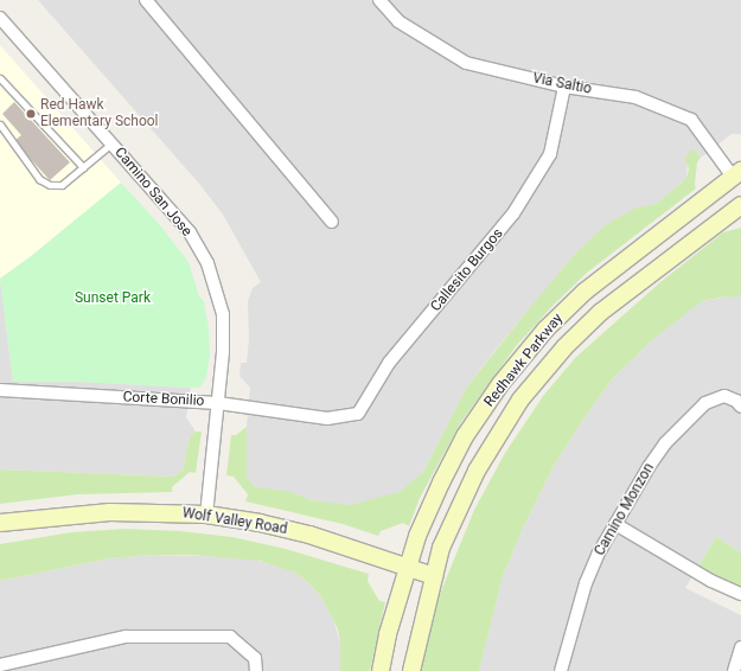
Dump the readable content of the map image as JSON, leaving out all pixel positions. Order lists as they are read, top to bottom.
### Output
{
  "streets": {
    "main road": ["Redhawk Parkway", "Wolf Valley Road"],
    "street": [
      "Via Saltio",
      "Camino San Jose",
      "Callesito Burgos",
      "Corte Bonilio",
      "Camino Monzon"
    ]
  },
  "crossings": [
    ["Via Saltio", "Callesito Burgos"],
    ["Via Saltio", "Redhawk Parkway"],
    ["Camino San Jose", "Corte Bonilio"],
    ["Camino San Jose", "Wolf Valley Road"],
    ["Callesito Burgos", "Corte Bonilio"],
    ["Redhawk Parkway", "Wolf Valley Road"]
  ],
  "parks": ["Sunset Park"],
  "places": ["Red Hawk Elementary School"]
}
